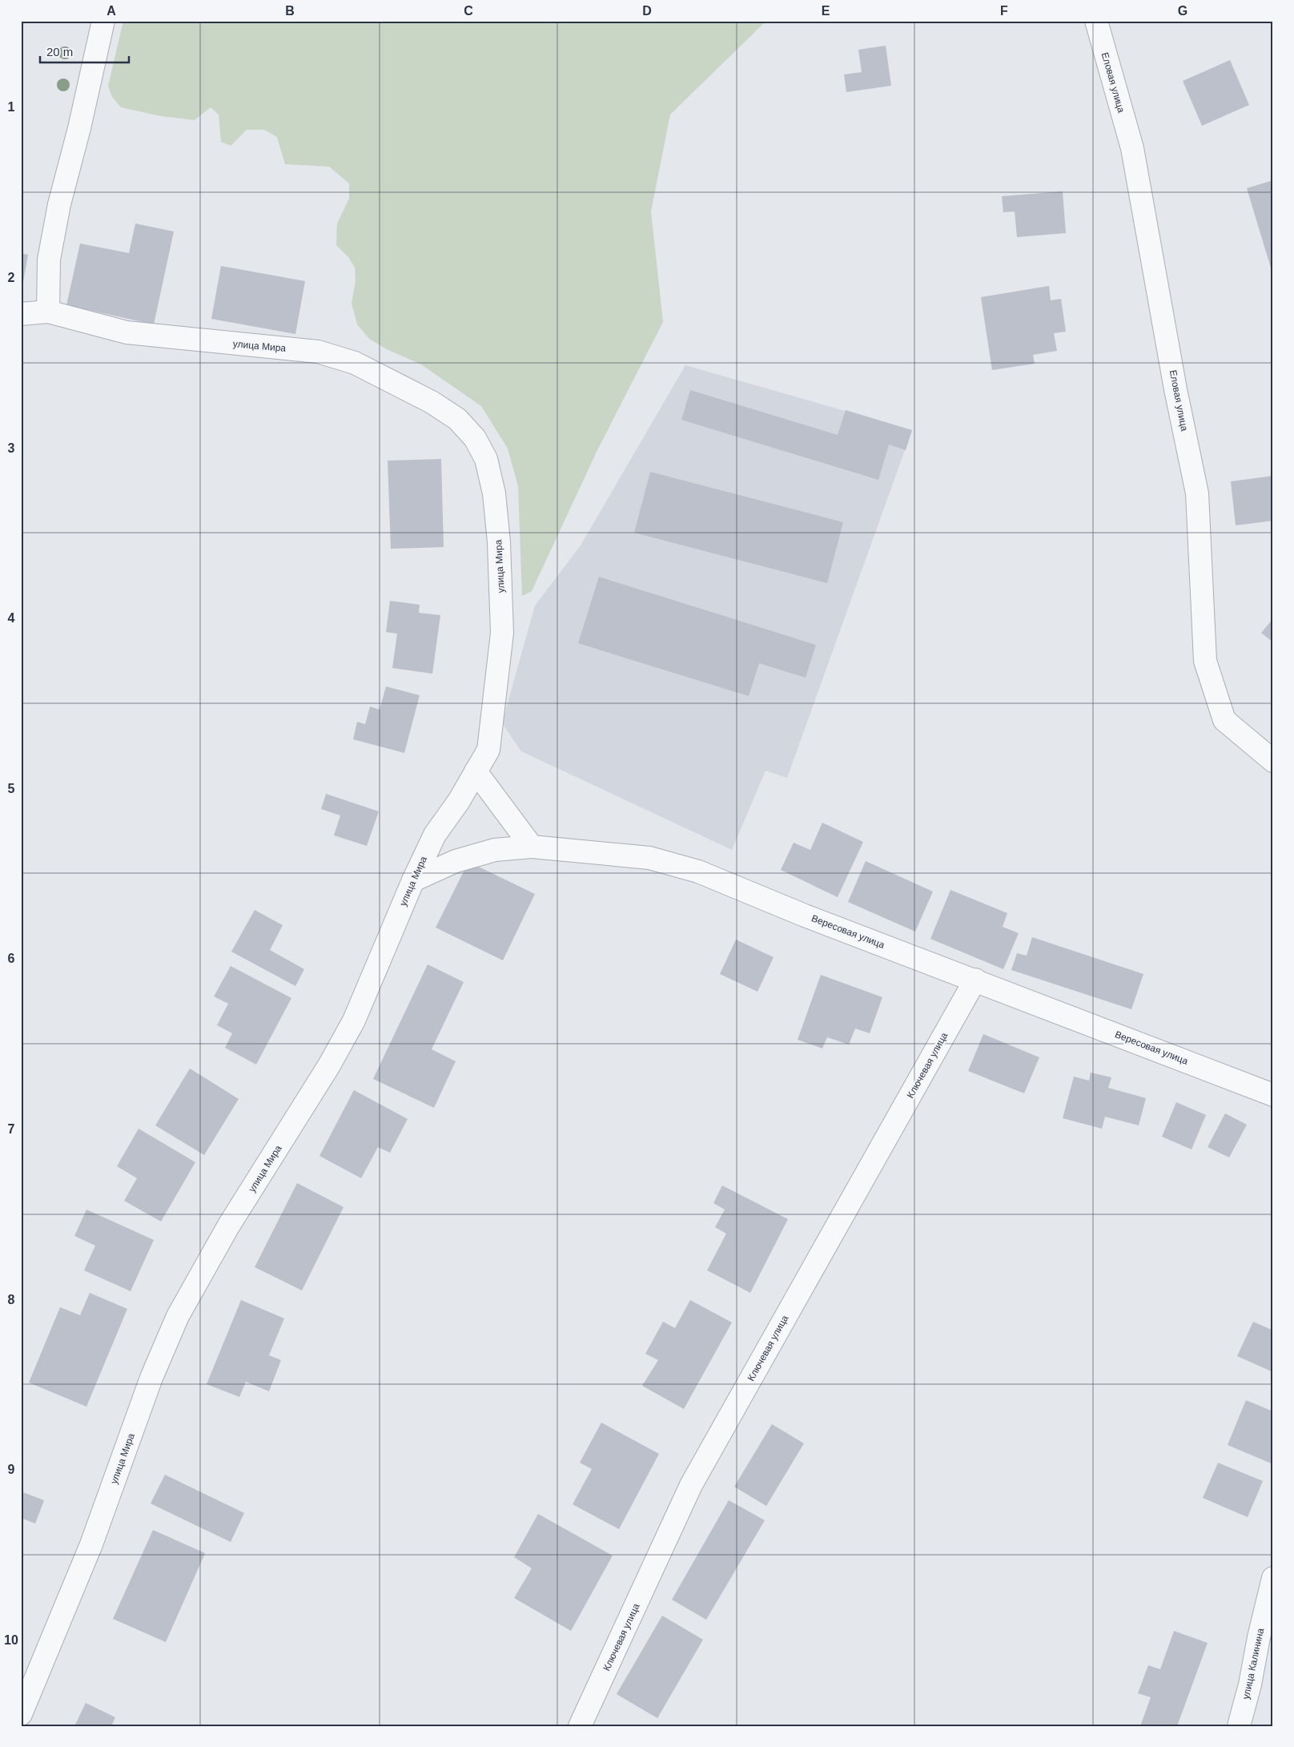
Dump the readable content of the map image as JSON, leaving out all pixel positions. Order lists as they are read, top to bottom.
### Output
{
  "streets": {
    "street": [
      "Еловая улица",
      "улица Мира",
      "Вересовая улица",
      "Ключевая улица",
      "улица Калинина"
    ]
  },
  "crossings": [
    ["улица Мира", "Вересовая улица"],
    ["Вересовая улица", "Ключевая улица"]
  ],
  "scale_bar": "20 m",
  "grid": {
    "columns": [
      "A",
      "B",
      "C",
      "D",
      "E",
      "F",
      "G"
    ],
    "rows": [
      "1",
      "2",
      "3",
      "4",
      "5",
      "6",
      "7",
      "8",
      "9",
      "10"
    ]
  }
}
